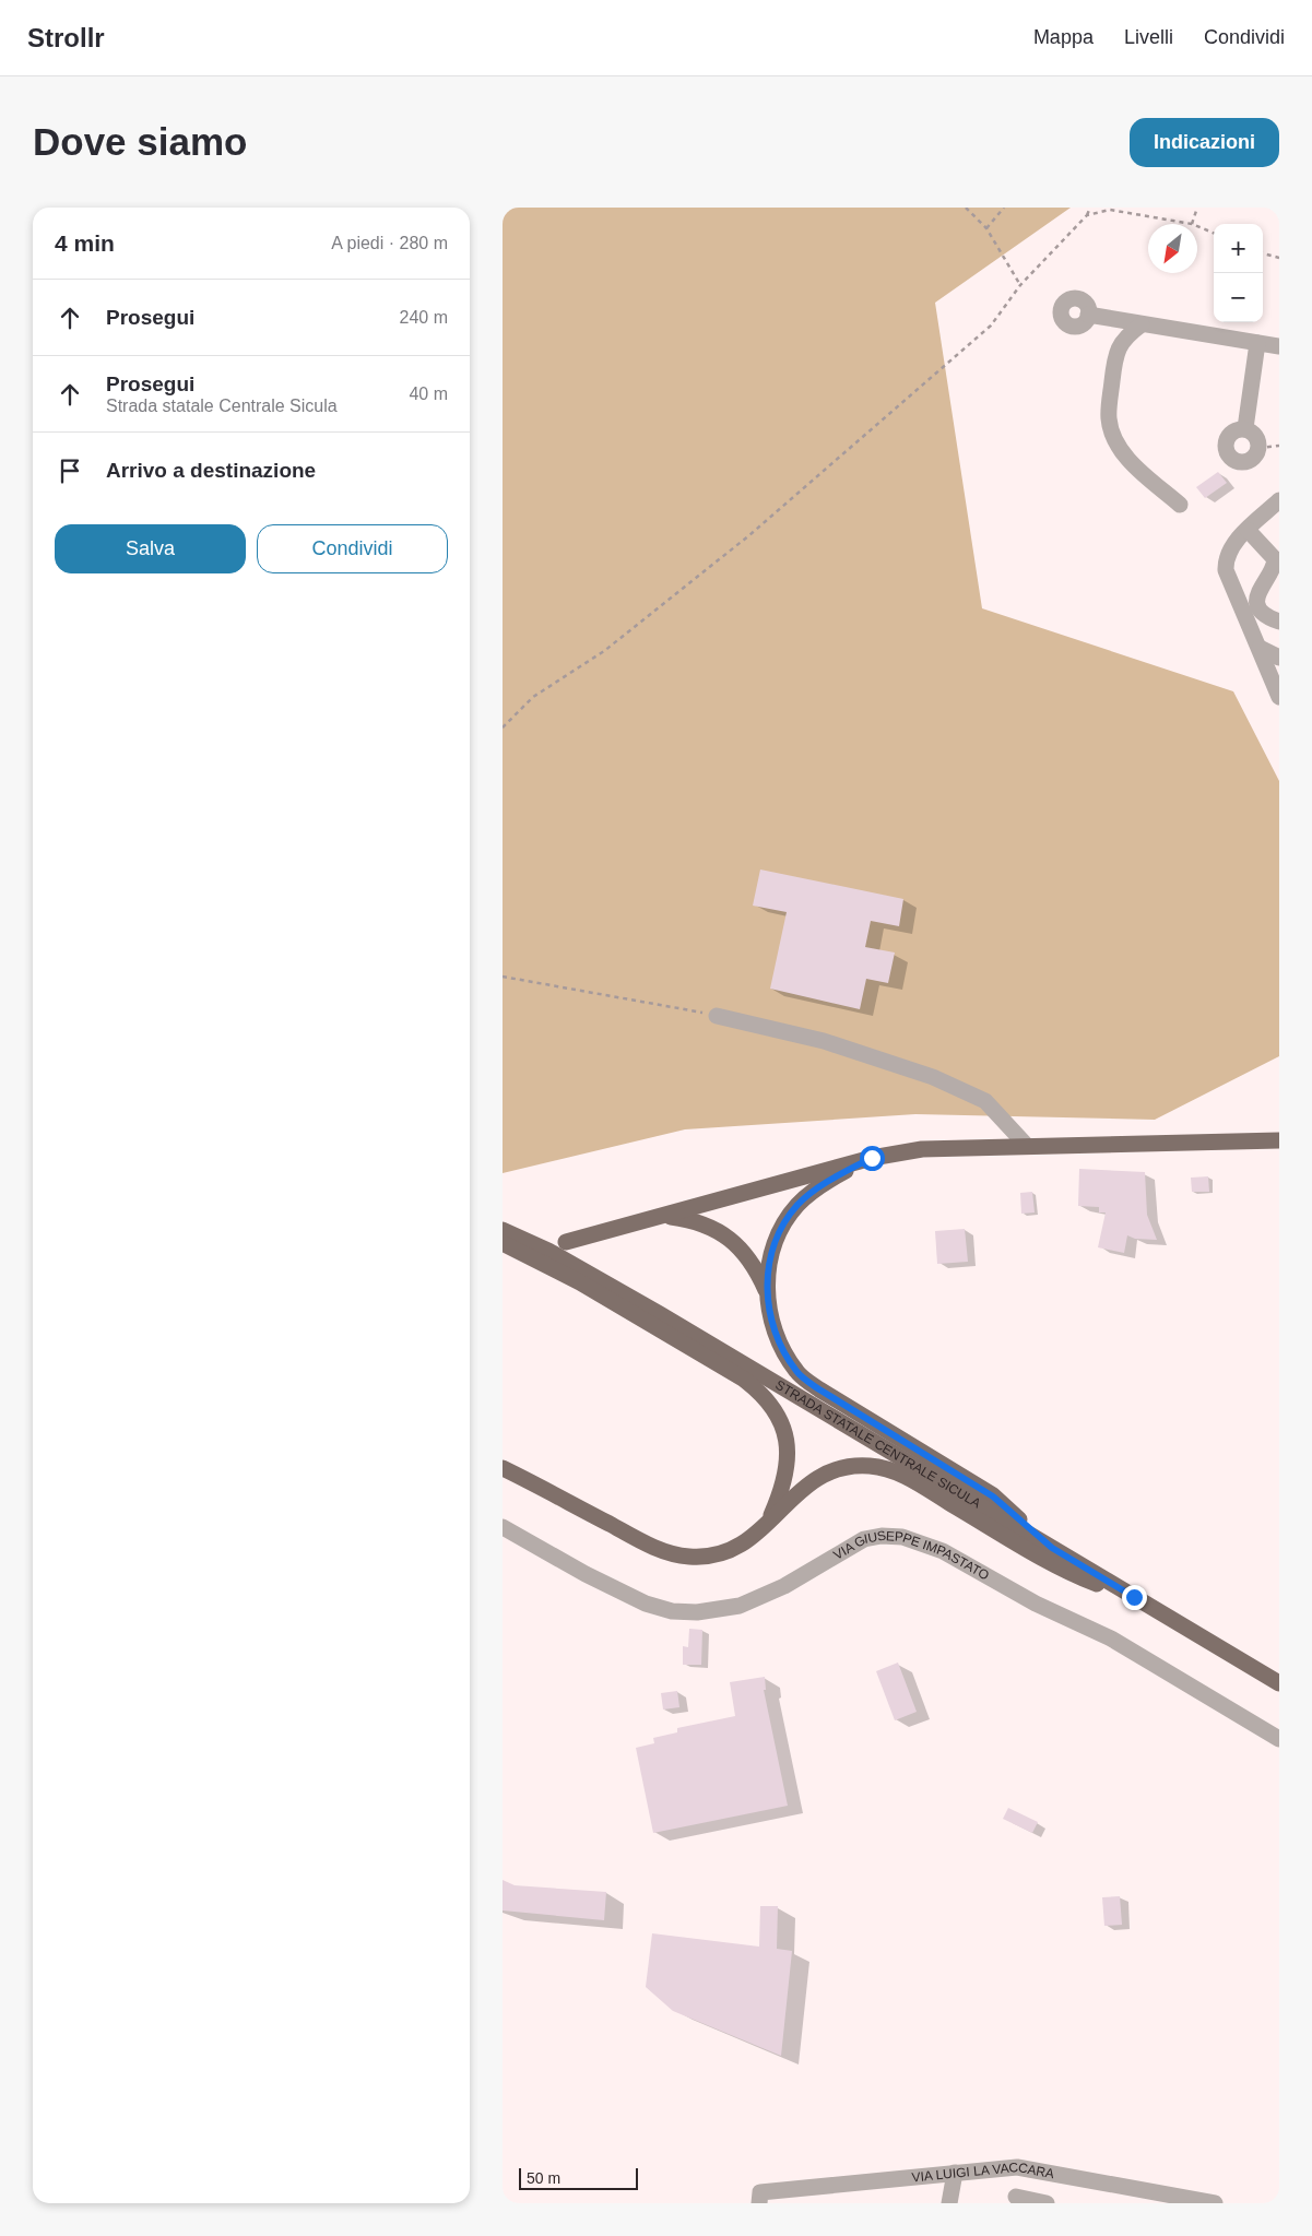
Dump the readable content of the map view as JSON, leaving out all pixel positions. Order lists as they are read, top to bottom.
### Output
{
  "streets": {
    "main road": ["STRADA STATALE CENTRALE SICULA"],
    "street": ["VIA GIUSEPPE IMPASTATO", "VIA LUIGI LA VACCARA"]
  },
  "scale_bar": "50 m",
  "north": "bottom left",
  "page": {
    "header": "Strollr",
    "nav": ["Mappa", "Livelli", "Condividi"],
    "buttons": [
      "Indicazioni",
      ["Salva", "Condividi"]
    ],
    "title": "Dove siamo",
    "heading": ["4 min", "A piedi · 280 m"],
    "map_buttons": ["+", "−"],
    "list": [
      ["Prosegui", "240 m"],
      ["Prosegui", "Strada statale Centrale Sicula", "40 m"],
      "Arrivo a destinazione"
    ],
    "scale": "50 m"
  }
}
